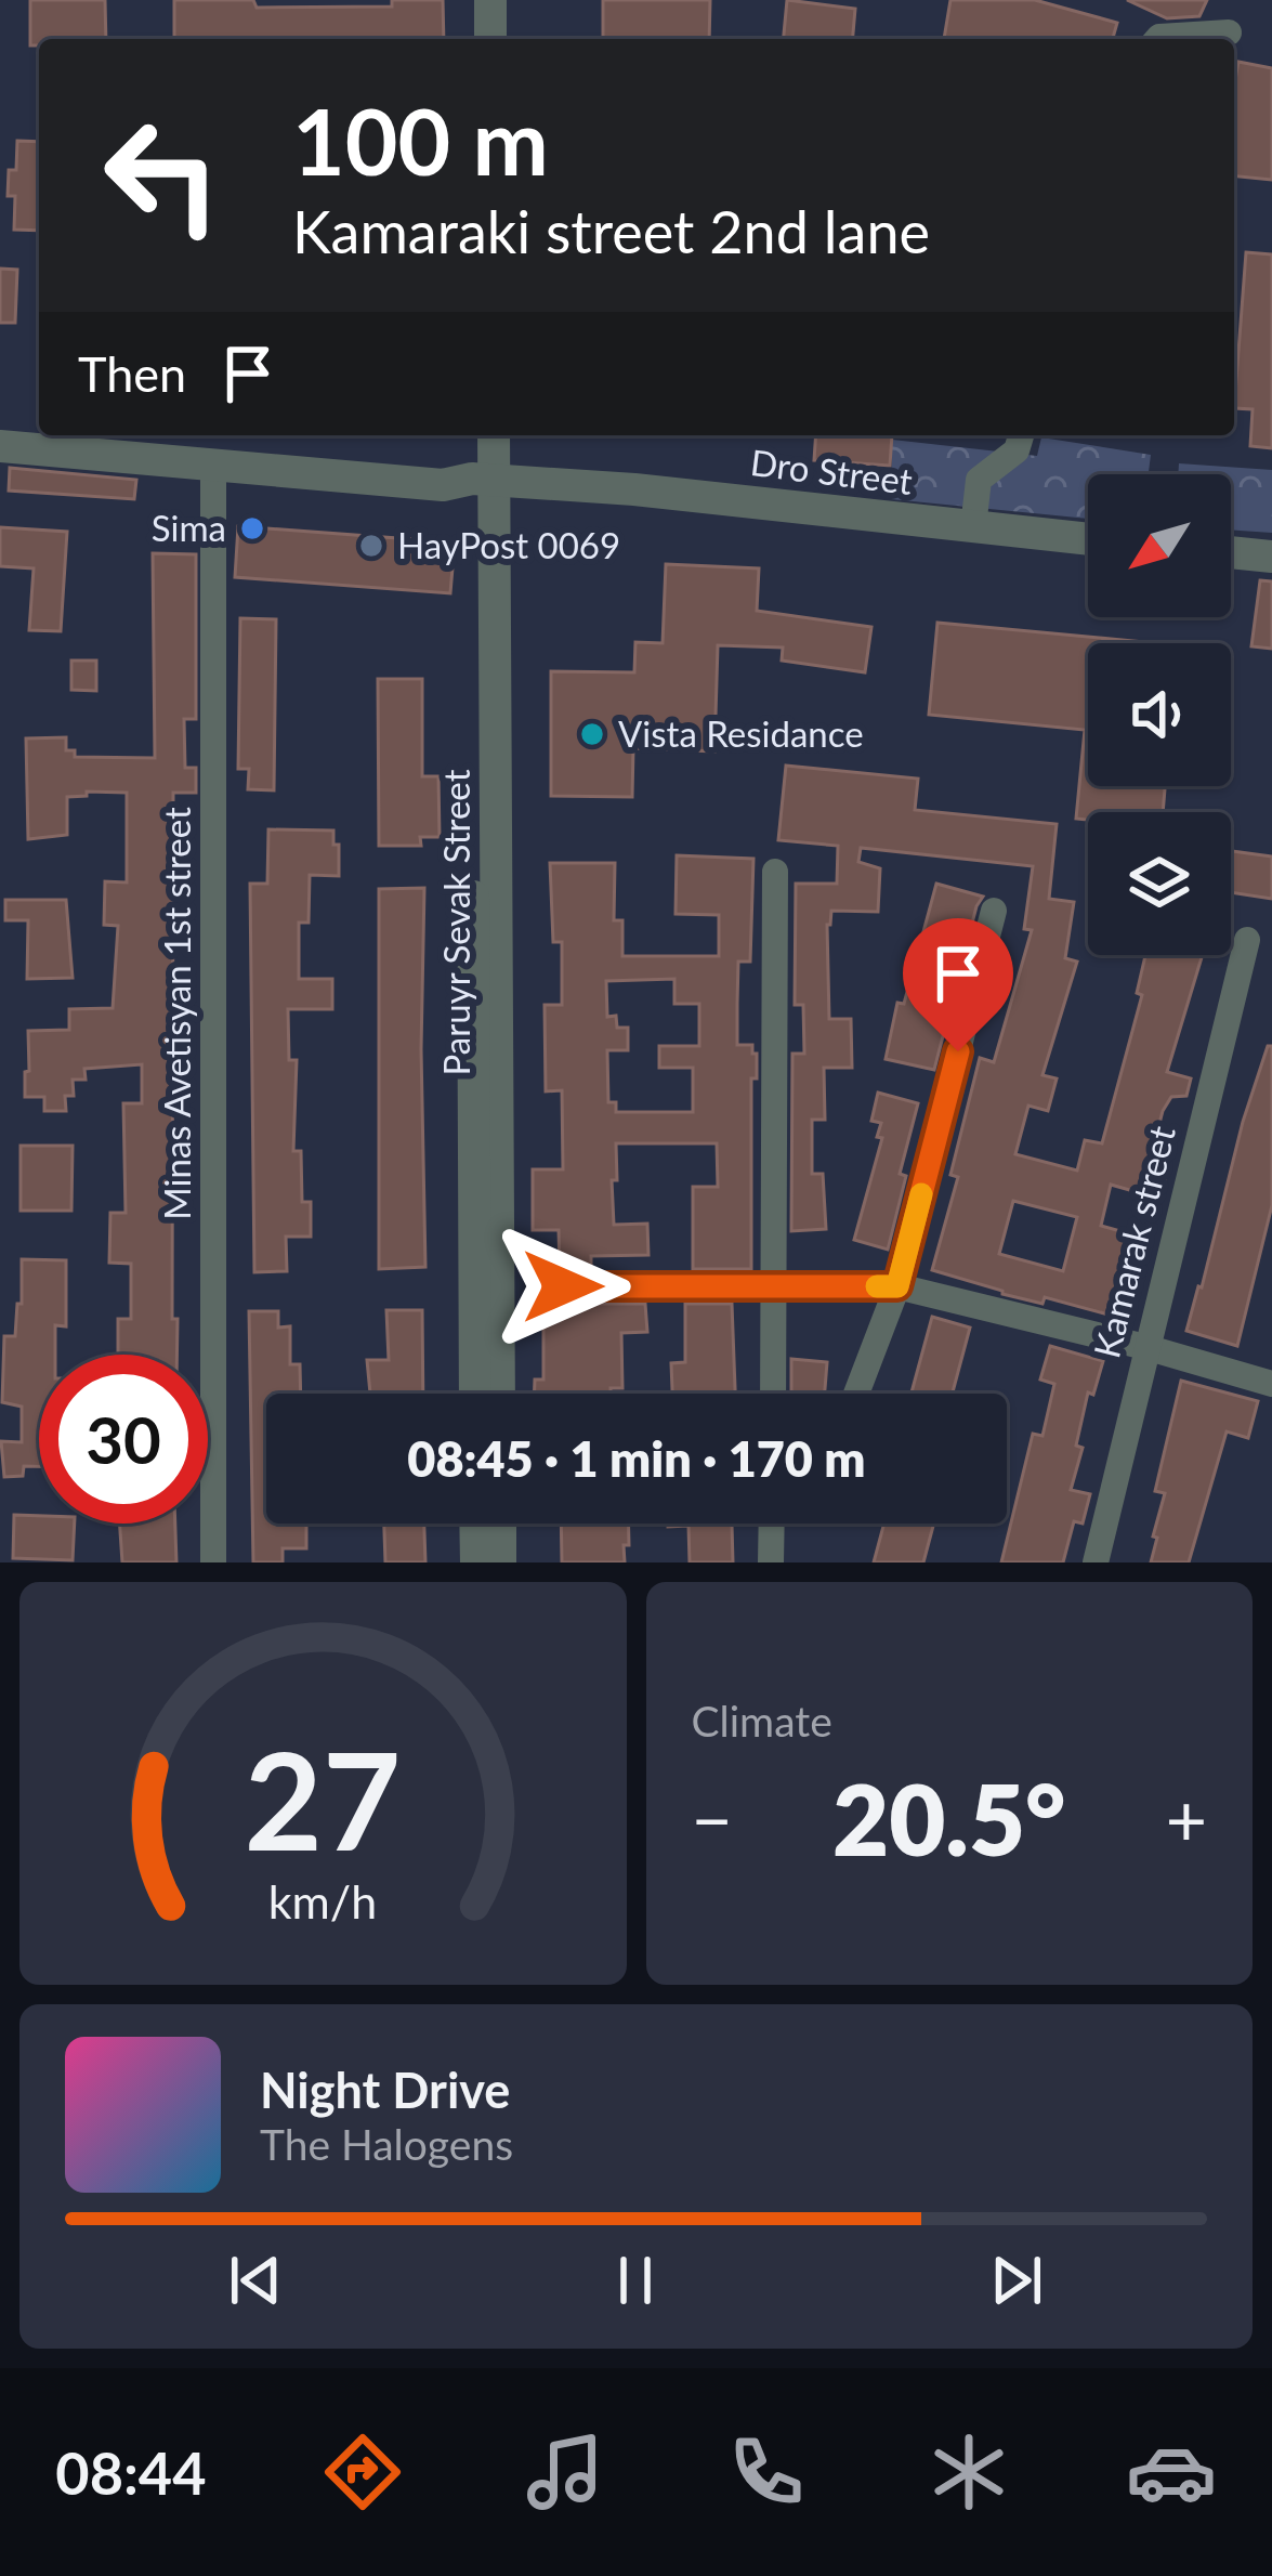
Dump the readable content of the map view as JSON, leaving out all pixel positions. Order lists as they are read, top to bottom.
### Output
{
  "streets": {
    "street": [
      "Dro Street",
      "Paruyr Sevak Street",
      "Minas Avetisyan 1st street",
      "Kamarak street"
    ]
  },
  "crossings": [
    ["Dro Street", "Paruyr Sevak Street"],
    ["Dro Street", "Minas Avetisyan 1st street"]
  ],
  "places": ["Sima", "HayPost 0069", "Vista Residance"],
  "north": "bottom left",
  "page": {
    "turn": ["100 m", "Kamaraki street 2nd lane"],
    "then": "Then",
    "limit": "30",
    "trip": "08:45 · 1 min · 170 m",
    "tile": "Climate",
    "heat": ["−", "20.5°", "+"],
    "song": ["Night Drive", "The Halogens"],
    "tabs": "08:44",
    "gauge": ["27", "km/h"]
  }
}
